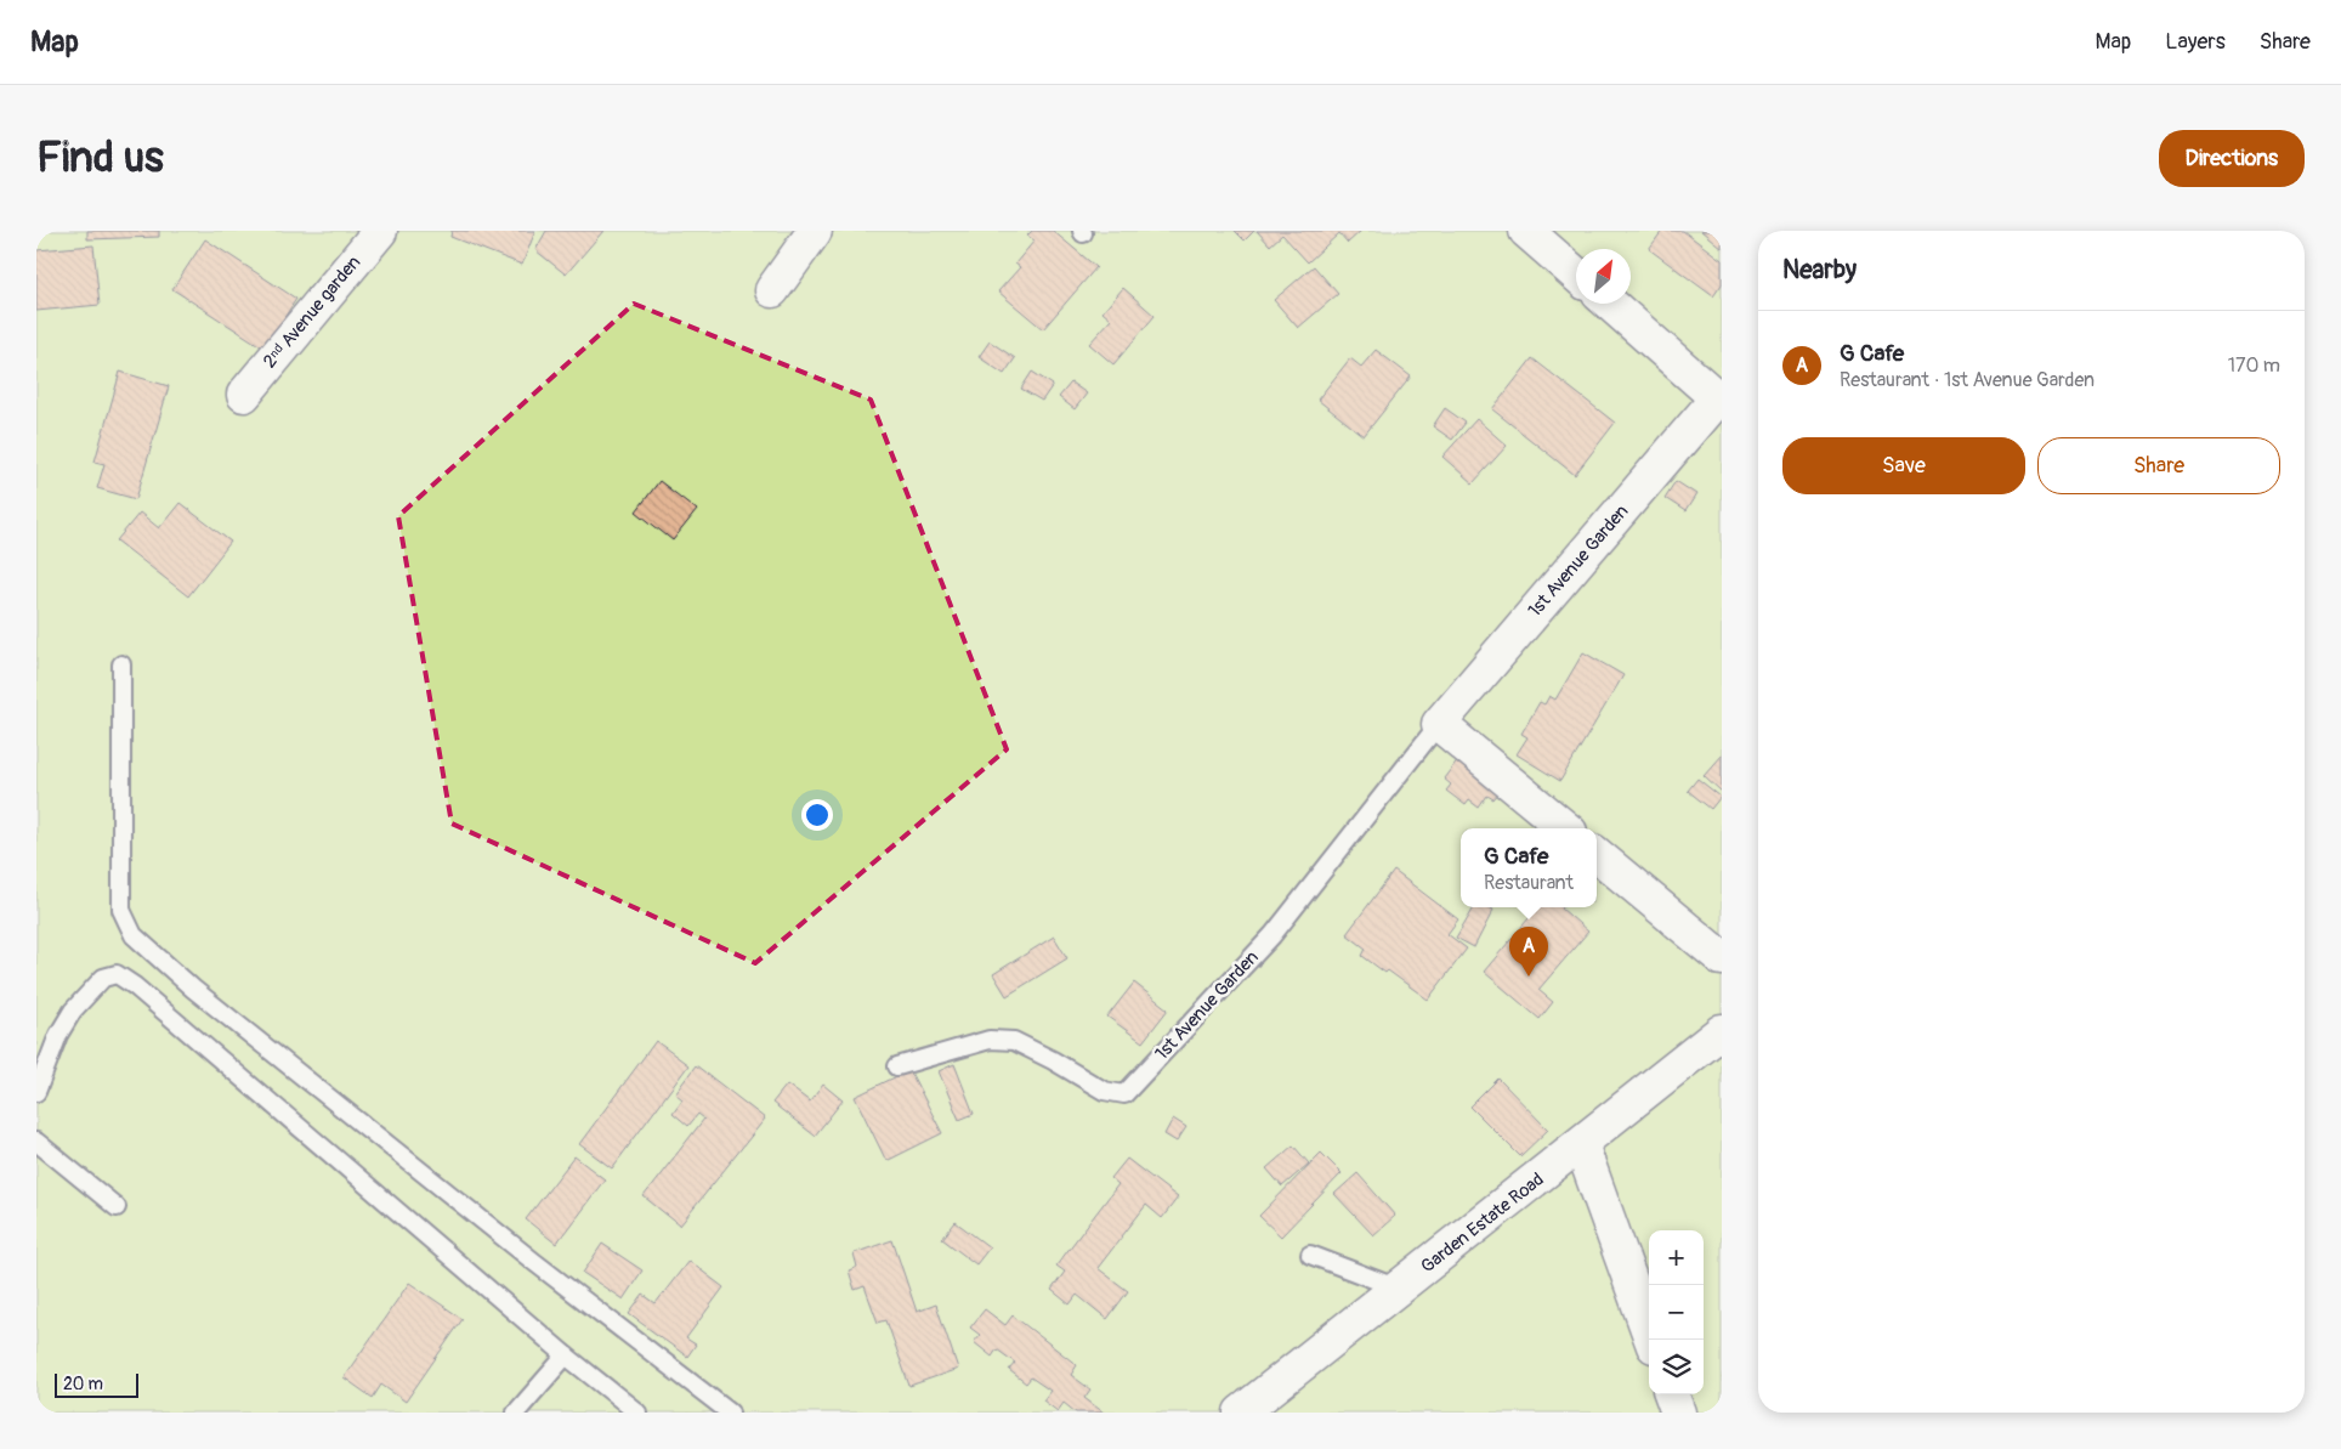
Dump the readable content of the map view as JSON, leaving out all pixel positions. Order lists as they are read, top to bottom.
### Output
{
  "streets": {
    "street": ["2ⁿᵈ Avenue garden", "1st Avenue Garden", "Garden Estate Road"]
  },
  "scale_bar": "20 m",
  "north": "top right",
  "page": {
    "header": "Map",
    "nav": ["Map", "Layers", "Share"],
    "buttons": [
      "Directions",
      ["Save", "Share"]
    ],
    "title": "Find us",
    "heading": "Nearby",
    "list": [
      {
        "mark": "A",
        "name": "G Cafe",
        "note": "Restaurant · 1st Avenue Garden",
        "value": "170 m"
      }
    ],
    "popup": ["G Cafe", "Restaurant"],
    "pins": "A",
    "map_buttons": ["+", "−"],
    "scale": "20 m"
  }
}
